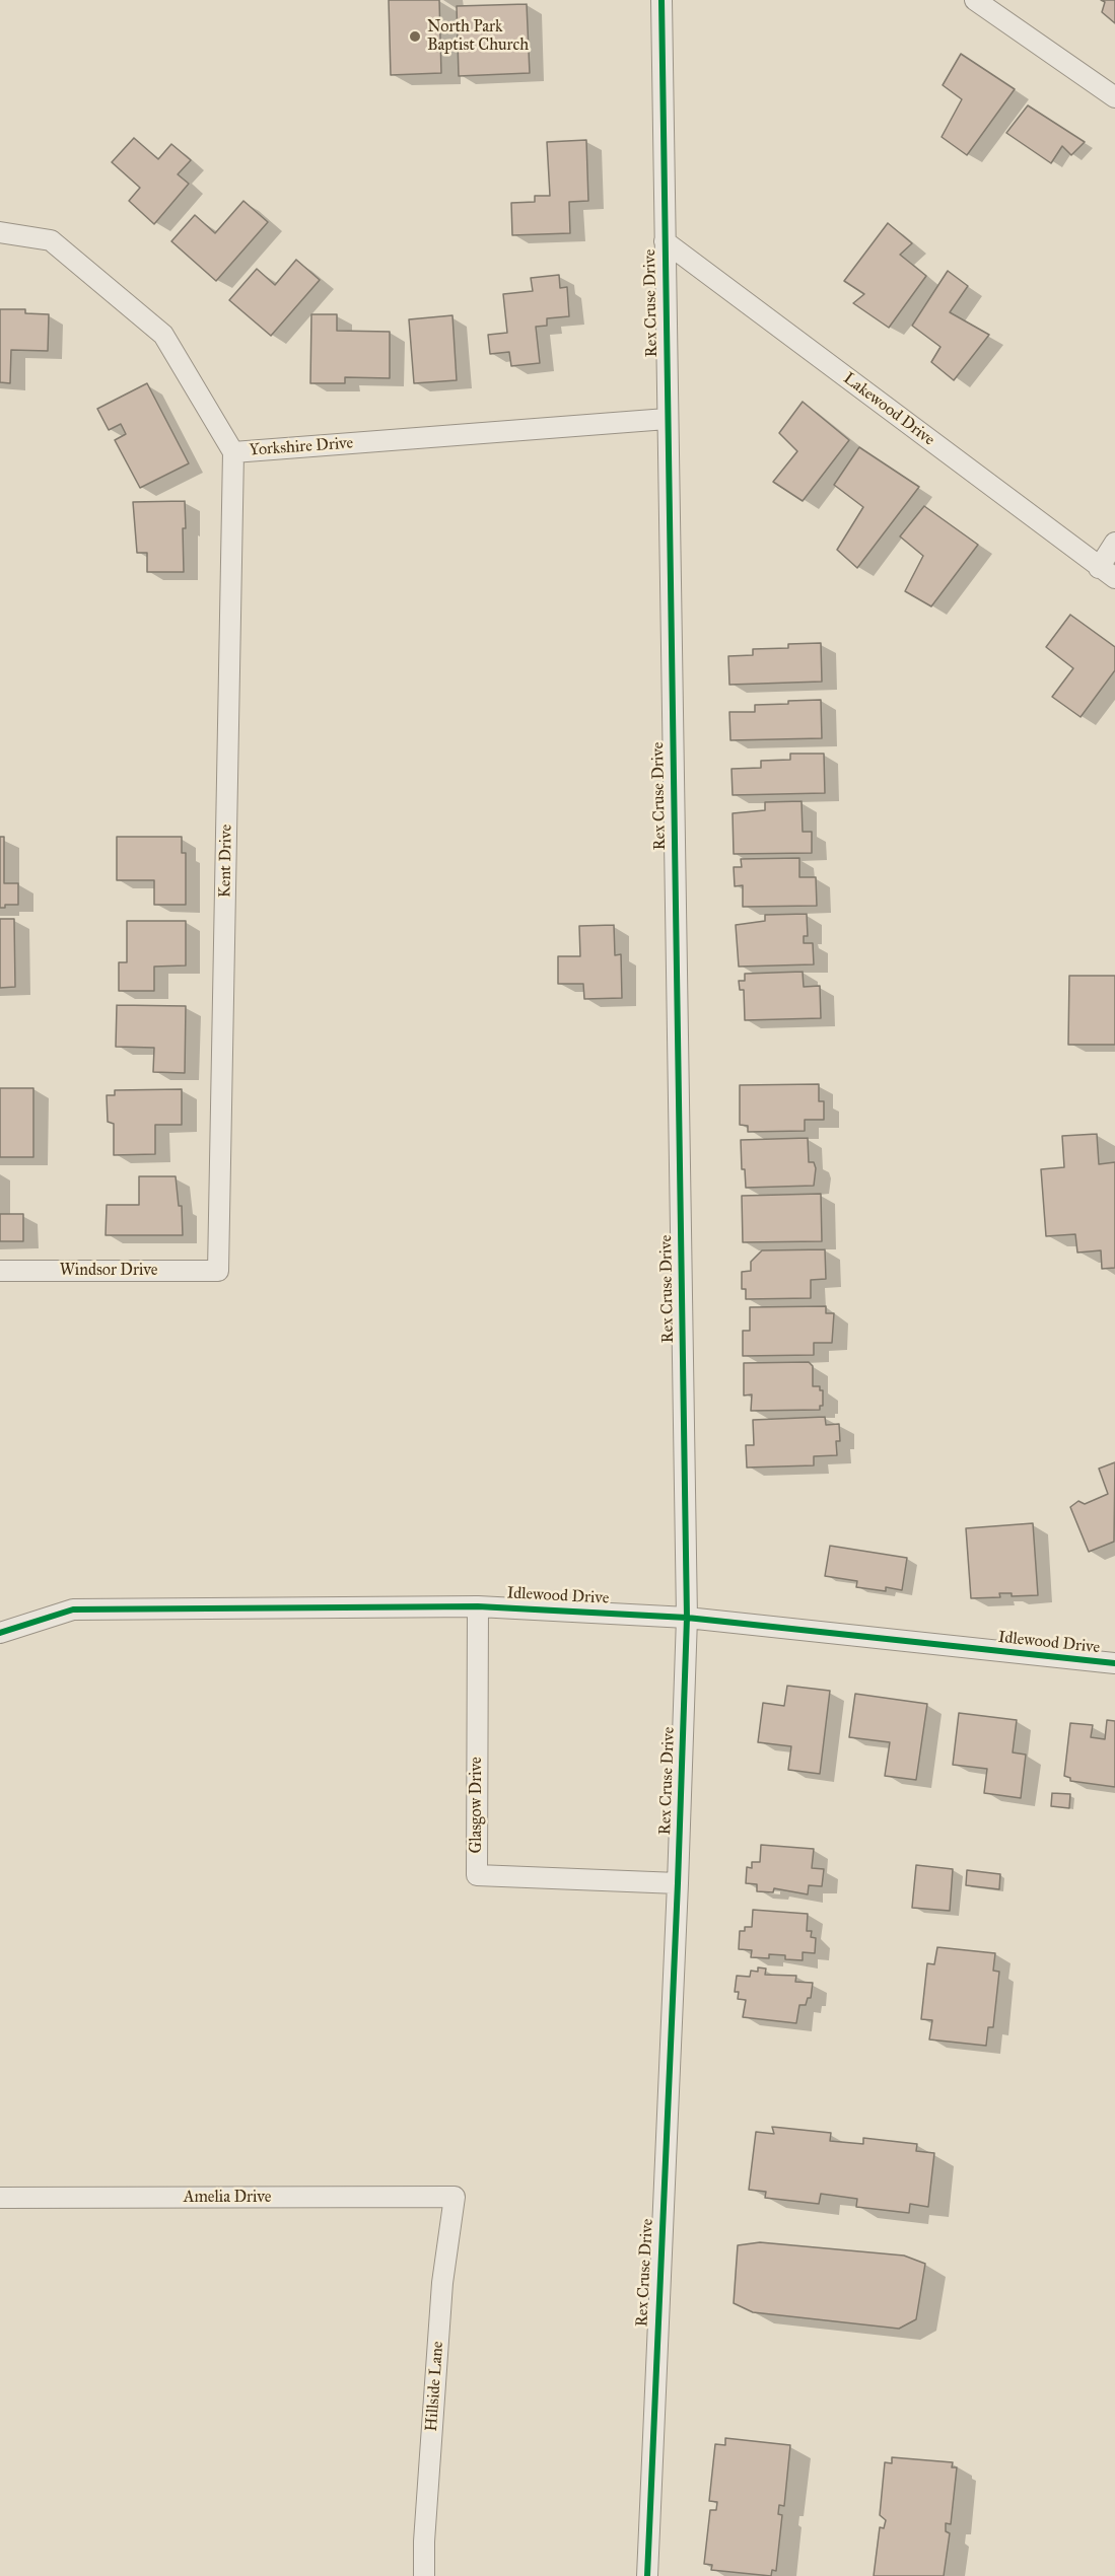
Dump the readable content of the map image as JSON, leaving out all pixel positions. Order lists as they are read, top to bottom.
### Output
{
  "streets": {
    "street": [
      "Rex Cruse Drive",
      "Lakewood Drive",
      "Yorkshire Drive",
      "Kent Drive",
      "Windsor Drive",
      "Idlewood Drive",
      "Glasgow Drive",
      "Amelia Drive",
      "Hillside Lane"
    ]
  },
  "crossings": [
    ["Rex Cruse Drive", "Lakewood Drive"],
    ["Rex Cruse Drive", "Yorkshire Drive"],
    ["Rex Cruse Drive", "Idlewood Drive"],
    ["Rex Cruse Drive", "Glasgow Drive"],
    ["Yorkshire Drive", "Kent Drive"],
    ["Kent Drive", "Windsor Drive"],
    ["Idlewood Drive", "Glasgow Drive"],
    ["Amelia Drive", "Hillside Lane"]
  ],
  "places": ["North Park Baptist Church"]
}
